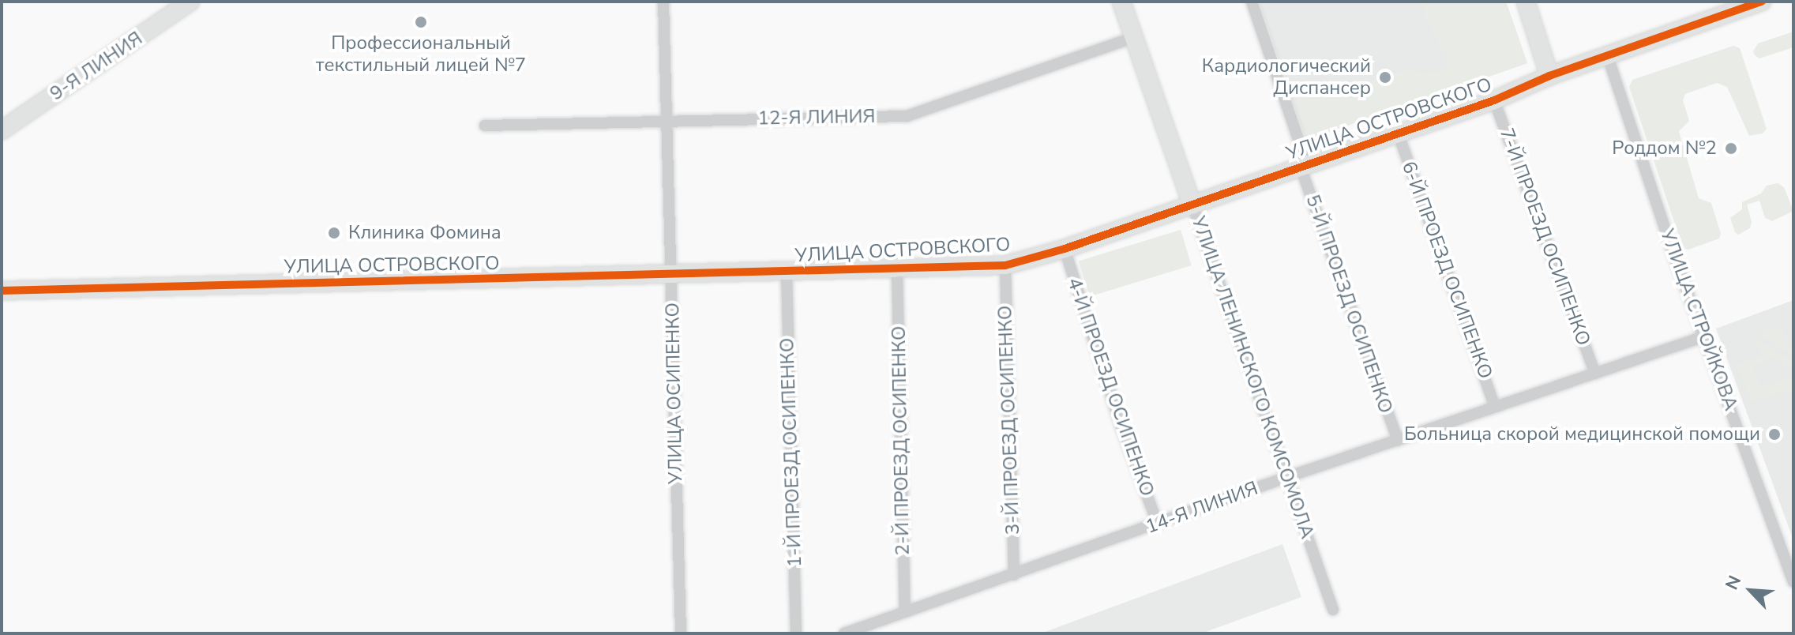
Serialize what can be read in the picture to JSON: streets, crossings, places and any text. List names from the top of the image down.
{
  "streets": {
    "street": [
      "9-Я ЛИНИЯ",
      "12-Я ЛИНИЯ",
      "УЛИЦА ОСТРОВСКОГО",
      "7-Й ПРОЕЗД ОСИПЕНКО",
      "6-Й ПРОЕЗД ОСИПЕНКО",
      "5-Й ПРОЕЗД ОСИПЕНКО",
      "УЛИЦА СТРОЙКОВА",
      "УЛИЦА ЛЕНИНСКОГО КОМСОМОЛА",
      "4-Й ПРОЕЗД ОСИПЕНКО",
      "УЛИЦА ОСИПЕНКО",
      "3-Й ПРОЕЗД ОСИПЕНКО",
      "2-Й ПРОЕЗД ОСИПЕНКО",
      "1-Й ПРОЕЗД ОСИПЕНКО",
      "14-Я ЛИНИЯ"
    ]
  },
  "crossings": [
    ["12-Я ЛИНИЯ", "УЛИЦА ЛЕНИНСКОГО КОМСОМОЛА"],
    ["12-Я ЛИНИЯ", "УЛИЦА ОСИПЕНКО"],
    ["УЛИЦА ОСТРОВСКОГО", "7-Й ПРОЕЗД ОСИПЕНКО"],
    ["УЛИЦА ОСТРОВСКОГО", "6-Й ПРОЕЗД ОСИПЕНКО"],
    ["УЛИЦА ОСТРОВСКОГО", "5-Й ПРОЕЗД ОСИПЕНКО"],
    ["УЛИЦА ОСТРОВСКОГО", "УЛИЦА СТРОЙКОВА"],
    ["УЛИЦА ОСТРОВСКОГО", "УЛИЦА ЛЕНИНСКОГО КОМСОМОЛА"],
    ["УЛИЦА ОСТРОВСКОГО", "4-Й ПРОЕЗД ОСИПЕНКО"],
    ["УЛИЦА ОСТРОВСКОГО", "УЛИЦА ОСИПЕНКО"],
    ["УЛИЦА ОСТРОВСКОГО", "3-Й ПРОЕЗД ОСИПЕНКО"],
    ["УЛИЦА ОСТРОВСКОГО", "2-Й ПРОЕЗД ОСИПЕНКО"],
    ["УЛИЦА ОСТРОВСКОГО", "1-Й ПРОЕЗД ОСИПЕНКО"],
    ["7-Й ПРОЕЗД ОСИПЕНКО", "14-Я ЛИНИЯ"],
    ["6-Й ПРОЕЗД ОСИПЕНКО", "14-Я ЛИНИЯ"],
    ["5-Й ПРОЕЗД ОСИПЕНКО", "14-Я ЛИНИЯ"],
    ["УЛИЦА СТРОЙКОВА", "14-Я ЛИНИЯ"],
    ["УЛИЦА ЛЕНИНСКОГО КОМСОМОЛА", "14-Я ЛИНИЯ"],
    ["4-Й ПРОЕЗД ОСИПЕНКО", "14-Я ЛИНИЯ"],
    ["3-Й ПРОЕЗД ОСИПЕНКО", "14-Я ЛИНИЯ"],
    ["2-Й ПРОЕЗД ОСИПЕНКО", "14-Я ЛИНИЯ"]
  ],
  "places": [
    "Профессиональный текстильный лицей №7",
    "Кардиологический Диспансер",
    "Роддом №2",
    "Клиника Фомина",
    "Больница скорой медицинской помощи"
  ],
  "north": "top left"
}
